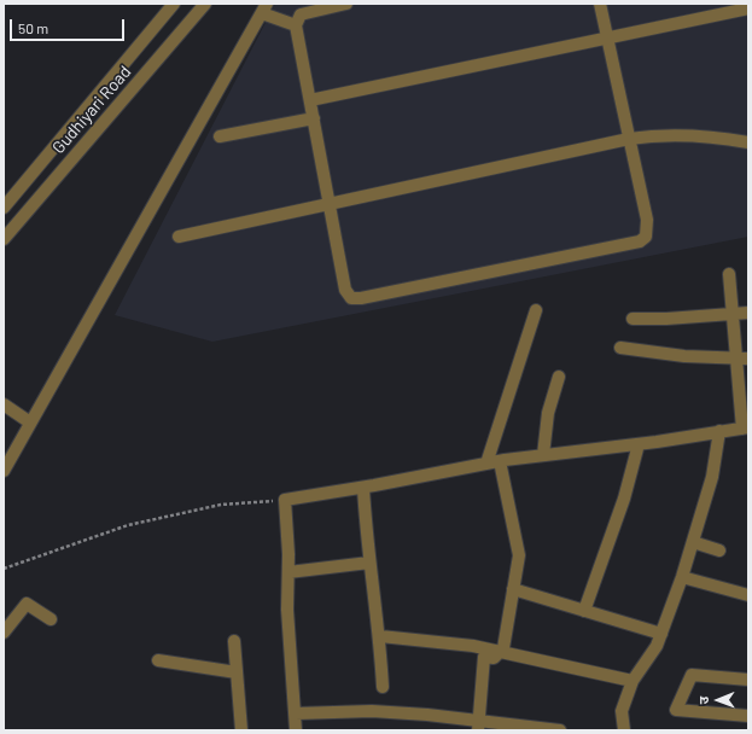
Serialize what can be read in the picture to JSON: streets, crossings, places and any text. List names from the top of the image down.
{
  "streets": {
    "street": ["Gudhiyari Road"]
  },
  "scale_bar": "50 m",
  "north": "left"
}
